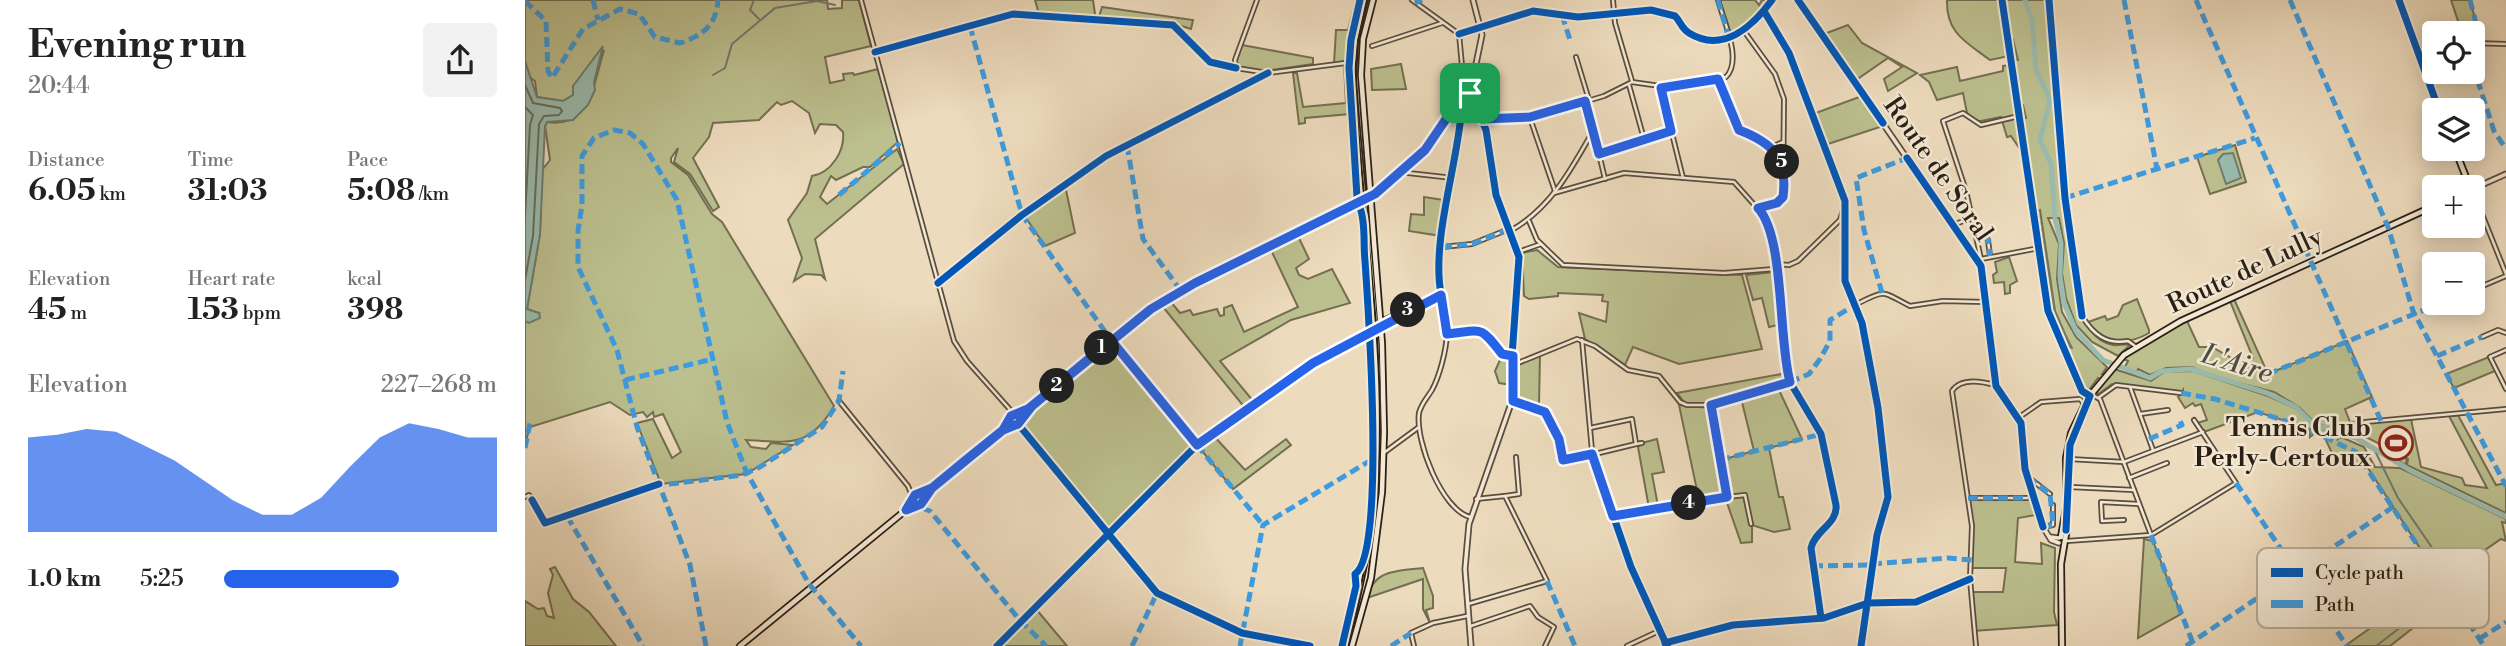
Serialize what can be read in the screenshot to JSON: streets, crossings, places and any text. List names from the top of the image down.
{
  "streets": {
    "main road": ["Route de Lully"],
    "street": ["Route de Soral"]
  },
  "crossings": [
    ["Route de Soral", "Route de Lully"]
  ],
  "water": ["L'Aire"],
  "places": {
    "sports": ["Tennis Club Perly-Certoux"]
  },
  "legend": ["Cycle path", "Path"],
  "page": {
    "heading": ["Evening run", "20:44"],
    "map_buttons": ["+", "−"],
    "stats": [
      ["Distance", "6.05 km"],
      ["Time", "31:03"],
      ["Pace", "5:08 /km"],
      ["Elevation", "45 m"],
      ["Heart rate", "153 bpm"],
      ["kcal", "398"]
    ],
    "pins": [
      "5",
      "3",
      "1",
      "2",
      "4"
    ],
    "chart": ["Elevation", "227–268 m"],
    "list": [
      {
        "name": "1.0 km",
        "note": "5:25"
      }
    ]
  }
}
